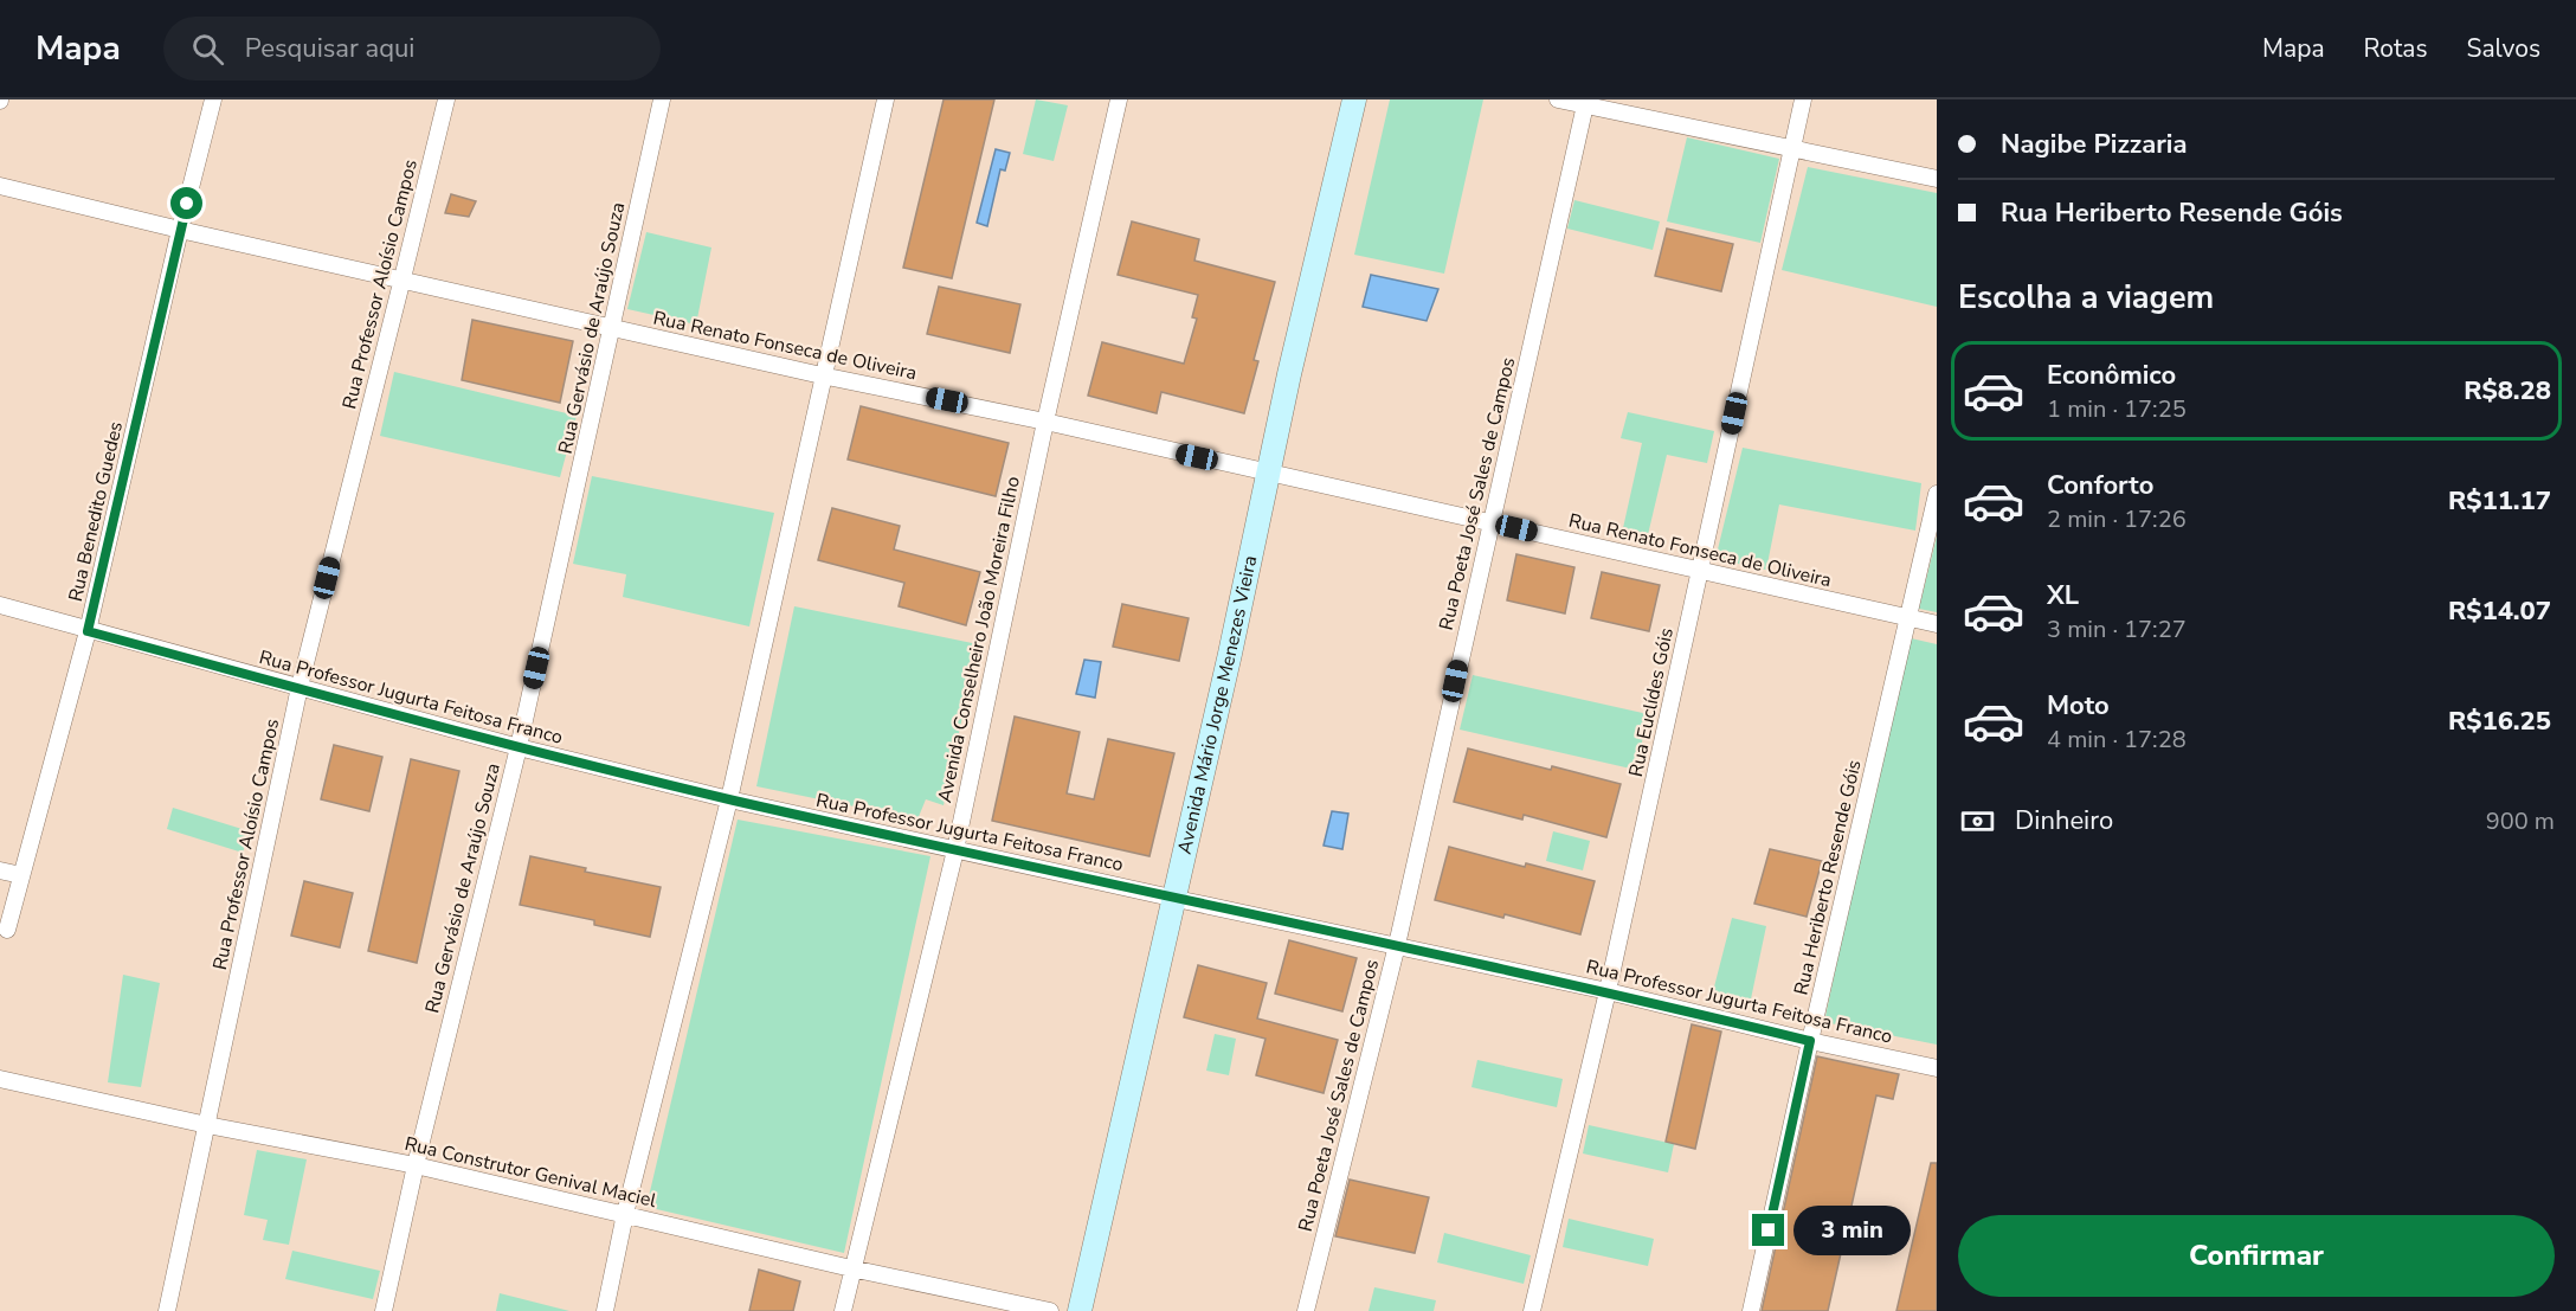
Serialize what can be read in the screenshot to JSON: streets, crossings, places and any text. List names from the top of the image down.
{
  "streets": {
    "street": [
      "Rua Professor Aloísio Campos",
      "Rua Gervásio de Araújo Souza",
      "Rua Renato Fonseca de Oliveira",
      "Rua Poeta José Sales de Campos",
      "Rua Benedito Guedes",
      "Avenida Conselheiro João Moreira Filho",
      "Rua Professor Jugurta Feitosa Franco",
      "Rua Euclídes Góis",
      "Avenida Mário Jorge Menezes Vieira",
      "Rua Heriberto Resende Góis",
      "Rua Construtor Genival Maciel"
    ]
  },
  "crossings": [
    ["Rua Professor Aloísio Campos", "Rua Renato Fonseca de Oliveira"],
    ["Rua Professor Aloísio Campos", "Rua Professor Jugurta Feitosa Franco"],
    ["Rua Professor Aloísio Campos", "Rua Construtor Genival Maciel"],
    ["Rua Gervásio de Araújo Souza", "Rua Renato Fonseca de Oliveira"],
    ["Rua Gervásio de Araújo Souza", "Rua Professor Jugurta Feitosa Franco"],
    ["Rua Gervásio de Araújo Souza", "Rua Construtor Genival Maciel"],
    ["Rua Renato Fonseca de Oliveira", "Rua Poeta José Sales de Campos"],
    ["Rua Renato Fonseca de Oliveira", "Rua Benedito Guedes"],
    ["Rua Renato Fonseca de Oliveira", "Avenida Conselheiro João Moreira Filho"],
    ["Rua Renato Fonseca de Oliveira", "Rua Euclídes Góis"],
    ["Rua Renato Fonseca de Oliveira", "Avenida Mário Jorge Menezes Vieira"],
    ["Rua Renato Fonseca de Oliveira", "Rua Heriberto Resende Góis"],
    ["Rua Poeta José Sales de Campos", "Rua Professor Jugurta Feitosa Franco"],
    ["Rua Benedito Guedes", "Rua Professor Jugurta Feitosa Franco"],
    ["Avenida Conselheiro João Moreira Filho", "Rua Professor Jugurta Feitosa Franco"],
    ["Avenida Conselheiro João Moreira Filho", "Rua Construtor Genival Maciel"],
    ["Rua Professor Jugurta Feitosa Franco", "Rua Euclídes Góis"],
    ["Rua Professor Jugurta Feitosa Franco", "Avenida Mário Jorge Menezes Vieira"],
    ["Rua Professor Jugurta Feitosa Franco", "Rua Heriberto Resende Góis"]
  ],
  "page": {
    "header": "Mapa",
    "search": "Pesquisar aqui",
    "nav": ["Mapa", "Rotas", "Salvos"],
    "banner": ["Nagibe Pizzaria", "Rua Heriberto Resende Góis"],
    "heading": "Escolha a viagem",
    "list": [
      {
        "name": "Econômico",
        "note": "1 min · 17:25",
        "value": "R$8.28"
      },
      {
        "name": "Conforto",
        "note": "2 min · 17:26",
        "value": "R$11.17"
      },
      {
        "name": "XL",
        "note": "3 min · 17:27",
        "value": "R$14.07"
      },
      {
        "name": "Moto",
        "note": "4 min · 17:28",
        "value": "R$16.25"
      }
    ],
    "pay": ["Dinheiro", "900 m"],
    "buttons": "Confirmar",
    "bubble": "3 min"
  }
}
